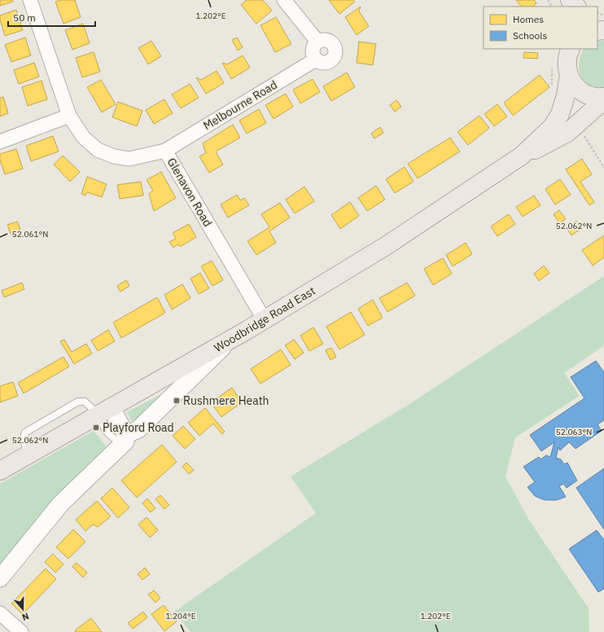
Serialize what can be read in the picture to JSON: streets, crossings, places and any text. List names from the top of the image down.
{
  "streets": {
    "main road": ["Woodbridge Road East"],
    "street": ["Melbourne Road", "Glenavon Road"]
  },
  "crossings": [
    ["Melbourne Road", "Glenavon Road"],
    ["Glenavon Road", "Woodbridge Road East"]
  ],
  "places": {
    "transit": ["Rushmere Heath", "Playford Road"]
  },
  "legend": ["Homes", "Schools"],
  "scale_bar": "50 m",
  "north": "bottom",
  "coordinates": [
    "1.202°E",
    "52.062°N",
    "52.061°N",
    "52.063°N",
    "1.204°E"
  ]
}
